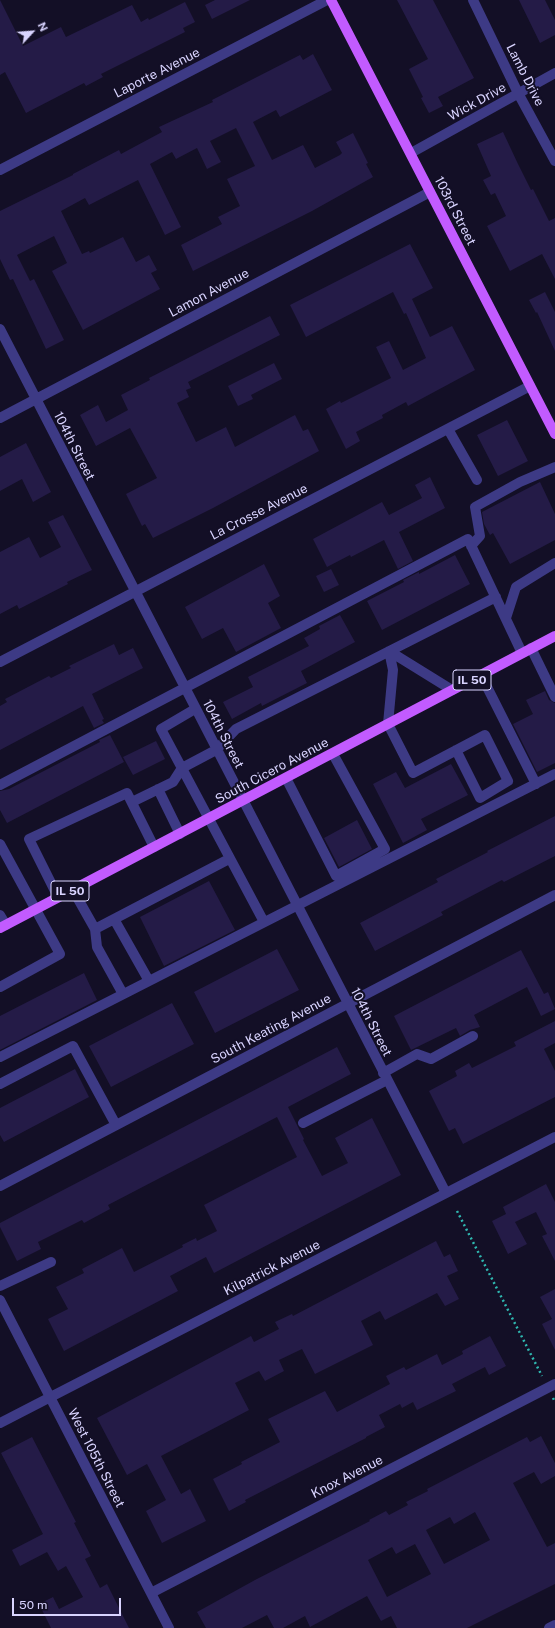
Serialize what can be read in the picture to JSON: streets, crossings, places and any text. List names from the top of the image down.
{
  "streets": {
    "main road": ["103rd Street", "IL 50", "South Cicero Avenue"],
    "street": [
      "Laporte Avenue",
      "Lamb Drive",
      "Wick Drive",
      "Lamon Avenue",
      "104th Street",
      "La Crosse Avenue",
      "South Keating Avenue",
      "Kilpatrick Avenue",
      "West 105th Street",
      "Knox Avenue"
    ]
  },
  "crossings": [
    ["Lamb Drive", "Wick Drive"],
    ["Wick Drive", "103rd Street"],
    ["103rd Street", "Lamon Avenue"],
    ["103rd Street", "La Crosse Avenue"],
    ["Lamon Avenue", "104th Street"],
    ["104th Street", "La Crosse Avenue"],
    ["104th Street", "South Cicero Avenue"],
    ["104th Street", "South Keating Avenue"],
    ["104th Street", "Kilpatrick Avenue"],
    ["Kilpatrick Avenue", "West 105th Street"],
    ["West 105th Street", "Knox Avenue"]
  ],
  "scale_bar": "50 m",
  "north": "top right"
}
